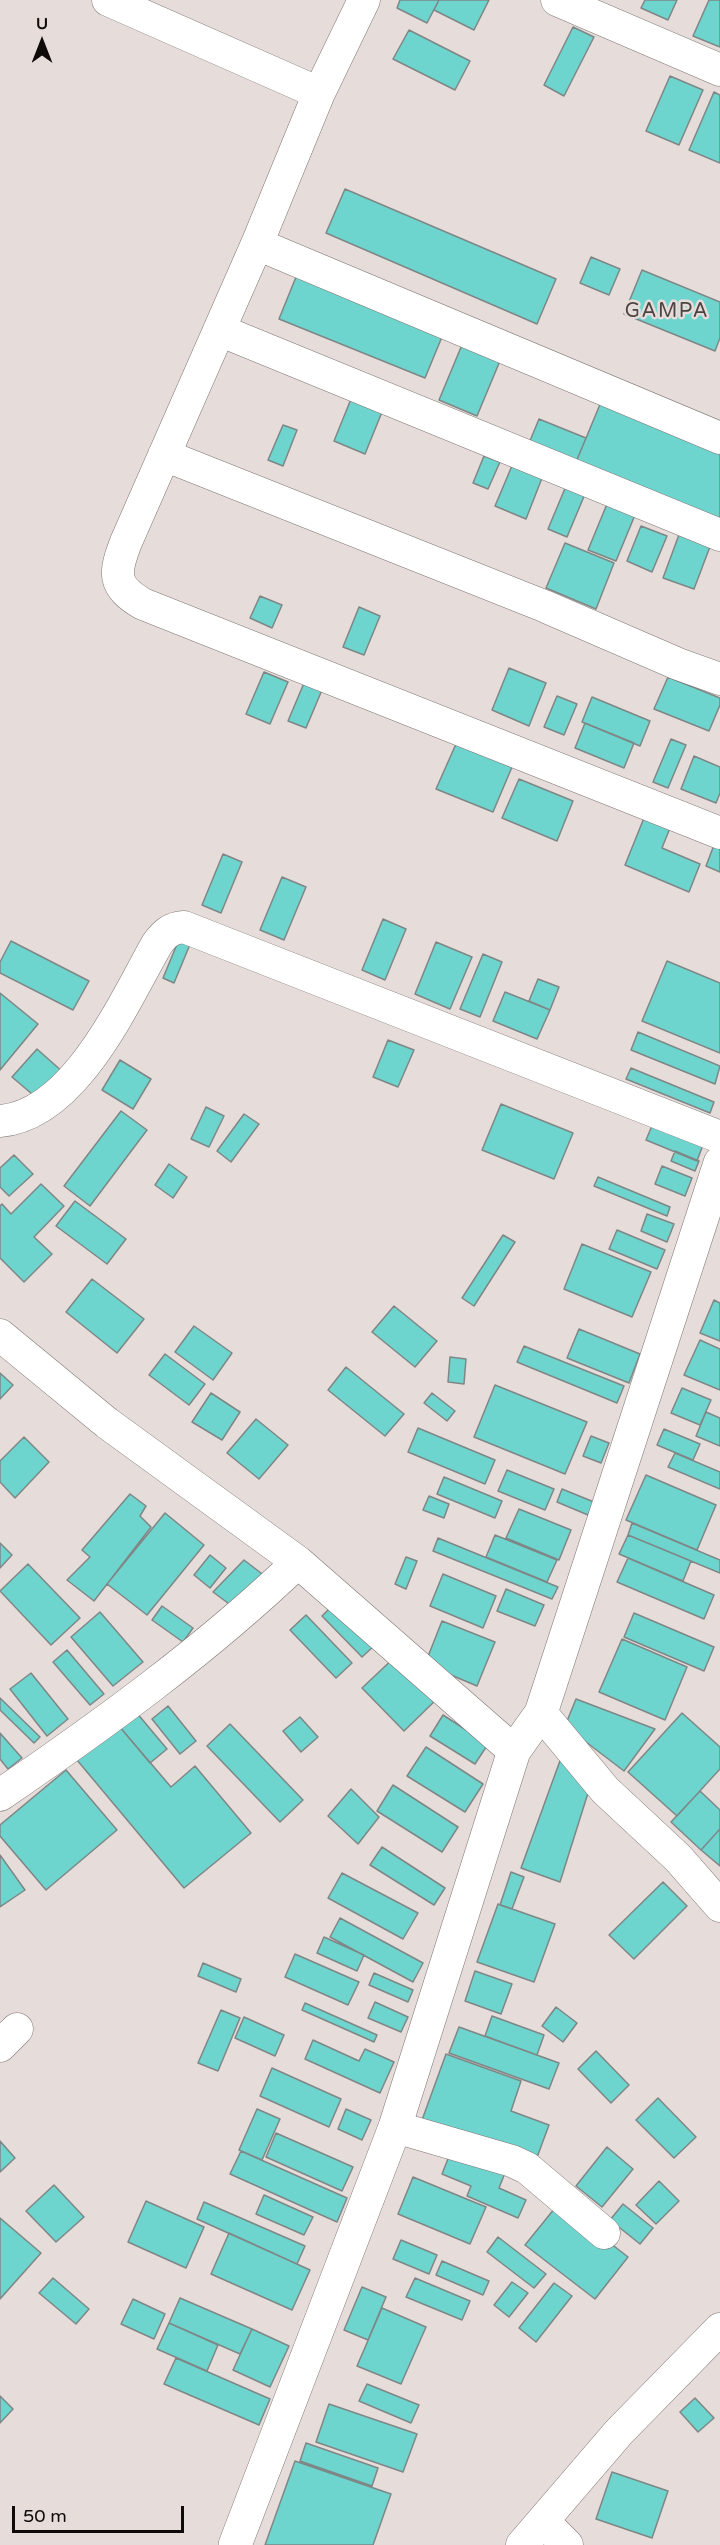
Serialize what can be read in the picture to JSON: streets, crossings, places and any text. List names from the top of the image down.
{
  "districts": ["GAMPA"],
  "scale_bar": "50 m",
  "north": "top"
}
